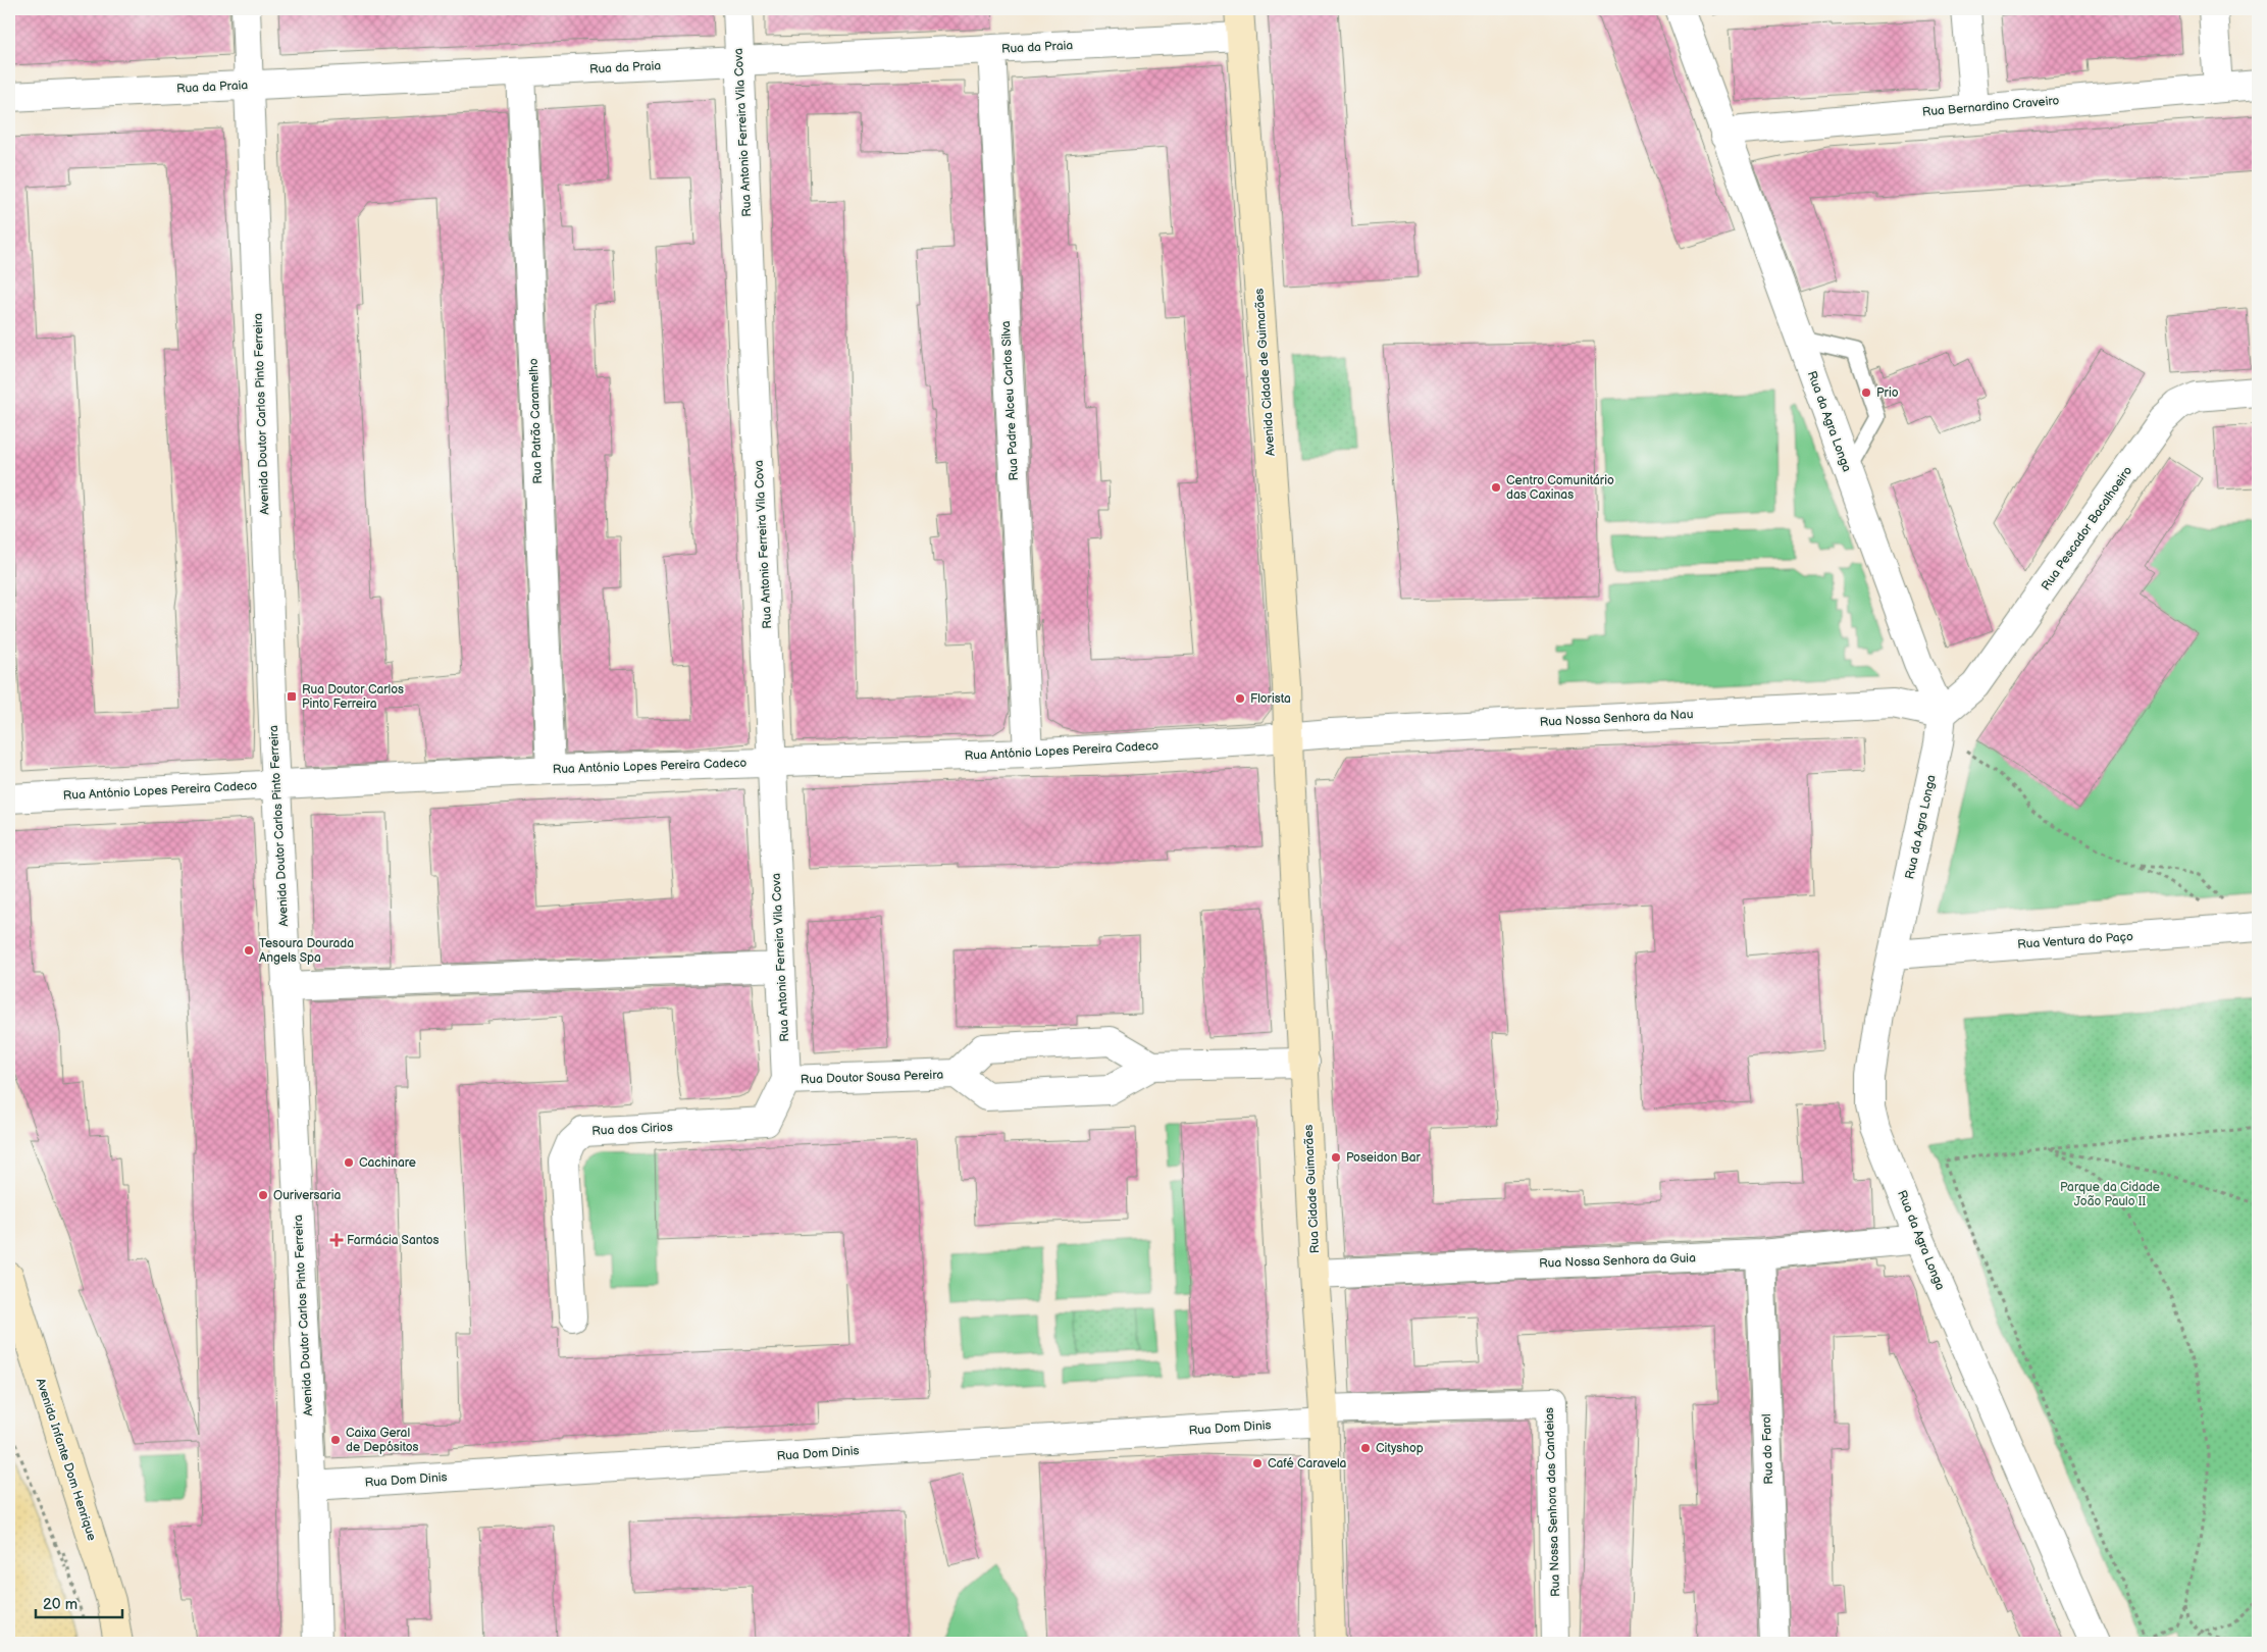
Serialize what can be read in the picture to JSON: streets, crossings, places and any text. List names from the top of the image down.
{
  "streets": {
    "street": [
      "Rua da Praia",
      "Rua Bernardino Craveiro",
      "Rua Antonio Ferreira Vila Cova",
      "Avenida Cidade de Guimarães",
      "Rua Padre Alceu Carlos Silva",
      "Avenida Doutor Carlos Pinto Ferreira",
      "Rua Patrão Caramelho",
      "Rua da Agra Longa",
      "Rua Pescador Bacalhoeiro",
      "Rua Nossa Senhora da Nau",
      "Rua António Lopes Pereira Cadeco",
      "Rua Ventura do Paço",
      "Rua Doutor Sousa Pereira",
      "Rua dos Cirios",
      "Rua Cidade Guimarães",
      "Rua Nossa Senhora da Guia",
      "Rua Dom Dinis",
      "Rua do Farol",
      "Avenida Infante Dom Henrique",
      "Rua Nossa Senhora das Candeias"
    ]
  },
  "crossings": [
    ["Rua da Praia", "Rua Antonio Ferreira Vila Cova"],
    ["Rua da Praia", "Avenida Cidade de Guimarães"],
    ["Rua da Praia", "Rua Padre Alceu Carlos Silva"],
    ["Rua da Praia", "Avenida Doutor Carlos Pinto Ferreira"],
    ["Rua da Praia", "Rua Patrão Caramelho"],
    ["Rua Bernardino Craveiro", "Rua da Agra Longa"],
    ["Rua Antonio Ferreira Vila Cova", "Rua António Lopes Pereira Cadeco"],
    ["Rua Antonio Ferreira Vila Cova", "Rua Doutor Sousa Pereira"],
    ["Rua Antonio Ferreira Vila Cova", "Rua dos Cirios"],
    ["Avenida Cidade de Guimarães", "Rua Nossa Senhora da Nau"],
    ["Avenida Cidade de Guimarães", "Rua António Lopes Pereira Cadeco"],
    ["Avenida Cidade de Guimarães", "Rua Cidade Guimarães"],
    ["Rua Padre Alceu Carlos Silva", "Rua António Lopes Pereira Cadeco"],
    ["Avenida Doutor Carlos Pinto Ferreira", "Rua António Lopes Pereira Cadeco"],
    ["Avenida Doutor Carlos Pinto Ferreira", "Rua Dom Dinis"],
    ["Rua Patrão Caramelho", "Rua António Lopes Pereira Cadeco"],
    ["Rua da Agra Longa", "Rua Pescador Bacalhoeiro"],
    ["Rua da Agra Longa", "Rua Nossa Senhora da Nau"],
    ["Rua da Agra Longa", "Rua Ventura do Paço"],
    ["Rua da Agra Longa", "Rua Nossa Senhora da Guia"],
    ["Rua Pescador Bacalhoeiro", "Rua Nossa Senhora da Nau"],
    ["Rua Nossa Senhora da Nau", "Rua António Lopes Pereira Cadeco"],
    ["Rua Nossa Senhora da Nau", "Rua Cidade Guimarães"],
    ["Rua António Lopes Pereira Cadeco", "Rua Cidade Guimarães"],
    ["Rua Doutor Sousa Pereira", "Rua dos Cirios"],
    ["Rua Doutor Sousa Pereira", "Rua Cidade Guimarães"],
    ["Rua Cidade Guimarães", "Rua Nossa Senhora da Guia"],
    ["Rua Cidade Guimarães", "Rua Dom Dinis"],
    ["Rua Cidade Guimarães", "Rua Nossa Senhora das Candeias"],
    ["Rua Nossa Senhora da Guia", "Rua do Farol"],
    ["Rua Dom Dinis", "Rua Nossa Senhora das Candeias"]
  ],
  "parks": ["Parque da Cidade João Paulo II"],
  "places": {
    "other": [
      "Prio",
      "Centro Comunitário das Caxinas",
      "Florista",
      "Tesoura Dourada Angels Spa",
      "Poseidon Bar",
      "Cachinare",
      "Ouriversaria",
      "Caixa Geral de Depósitos",
      "Cityshop",
      "Café Caravela"
    ],
    "transit": ["Rua Doutor Carlos Pinto Ferreira"],
    "health": ["Farmácia Santos"]
  },
  "scale_bar": "20 m"
}
